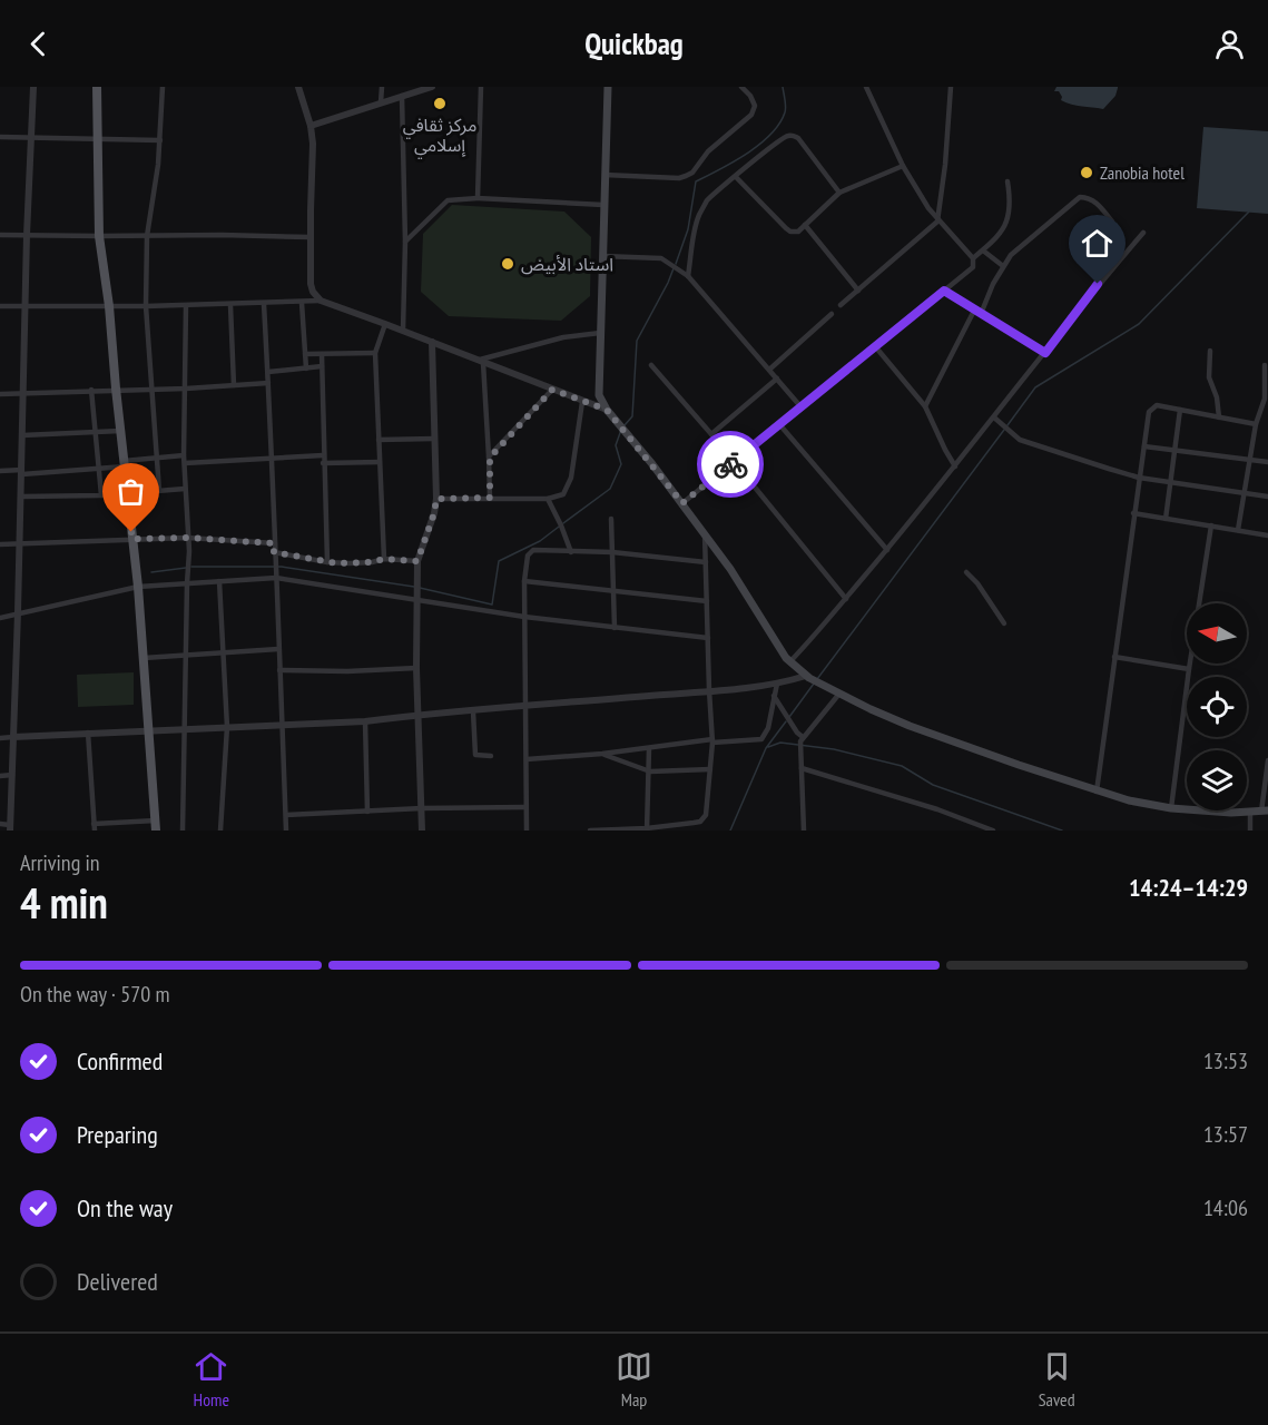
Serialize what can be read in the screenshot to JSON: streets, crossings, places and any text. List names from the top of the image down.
{
  "places": ["مركز ثقافي إسلامي", "Zanobia hotel", "استاد الأبيض"],
  "north": "left",
  "page": {
    "header": "Quickbag",
    "heading": ["4 min", "Arriving in", "14:24–14:29"],
    "bar": "On the way · 570 m",
    "list": [
      ["Confirmed", "13:53"],
      ["Preparing", "13:57"],
      ["On the way", "14:06"],
      "Delivered"
    ],
    "tabs": ["Home", "Map", "Saved"]
  }
}
